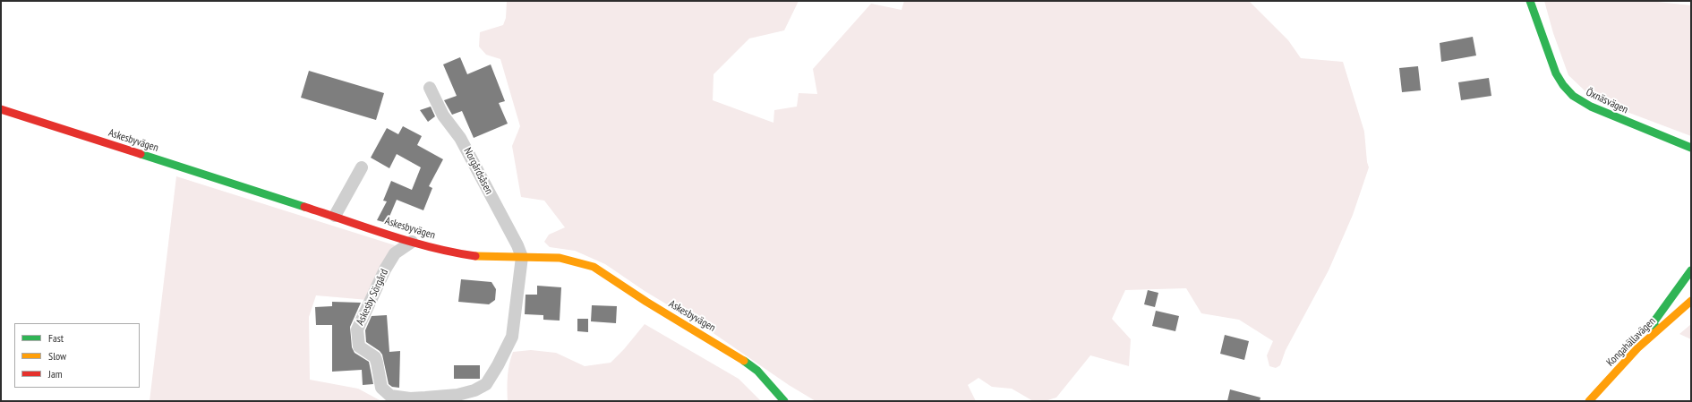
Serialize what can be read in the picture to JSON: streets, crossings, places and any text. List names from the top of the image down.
{
  "streets": {
    "street": [
      "Öxnäsvägen",
      "Askesbyvägen",
      "Norgårdsåsen",
      "Askesby Sörgård",
      "Kongahällavägen"
    ]
  },
  "crossings": [
    ["Askesbyvägen", "Norgårdsåsen"],
    ["Askesbyvägen", "Askesby Sörgård"],
    ["Norgårdsåsen", "Askesby Sörgård"]
  ],
  "legend": ["Fast", "Slow", "Jam"]
}
